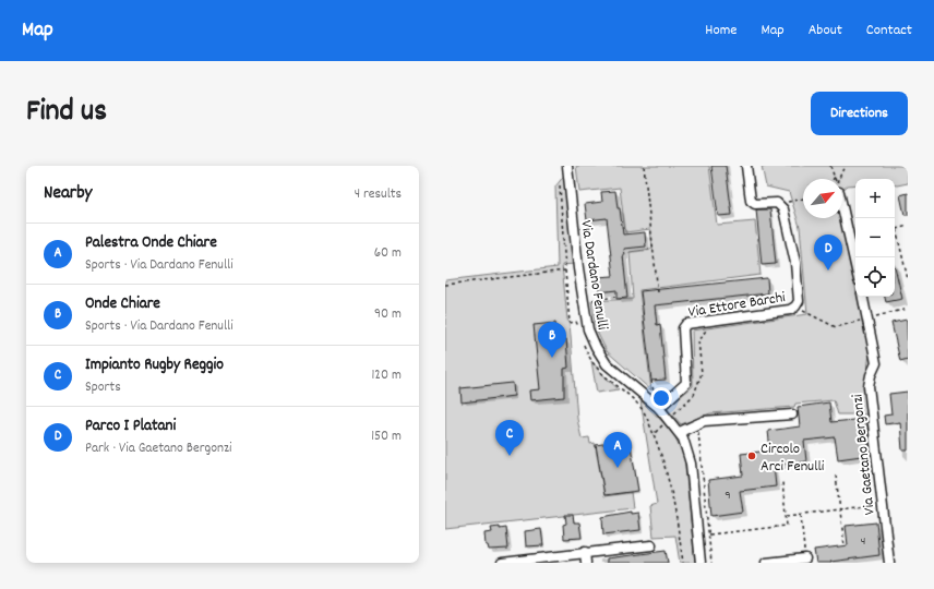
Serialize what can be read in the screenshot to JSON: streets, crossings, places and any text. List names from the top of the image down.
{
  "streets": {
    "street": ["Via Dardano Fenulli", "Via Ettore Barchi", "Via Gaetano Bergonzi"]
  },
  "crossings": [
    ["Via Dardano Fenulli", "Via Ettore Barchi"]
  ],
  "places": ["Circolo Arci Fenulli"],
  "house_numbers": ["9", "4"],
  "north": "top right",
  "page": {
    "header": "Map",
    "nav": [
      "Home",
      "Map",
      "About",
      "Contact"
    ],
    "title": "Find us",
    "buttons": "Directions",
    "heading": ["Nearby", "4 results"],
    "map_buttons": ["+", "−"],
    "list": [
      {
        "mark": "A",
        "name": "Palestra Onde Chiare",
        "note": "Sports · Via Dardano Fenulli",
        "value": "60 m"
      },
      {
        "mark": "B",
        "name": "Onde Chiare",
        "note": "Sports · Via Dardano Fenulli",
        "value": "90 m"
      },
      {
        "mark": "C",
        "name": "Impianto Rugby Reggio",
        "note": "Sports",
        "value": "120 m"
      },
      {
        "mark": "D",
        "name": "Parco I Platani",
        "note": "Park · Via Gaetano Bergonzi",
        "value": "150 m"
      }
    ],
    "pins": [
      "D",
      "B",
      "C",
      "A"
    ]
  }
}
